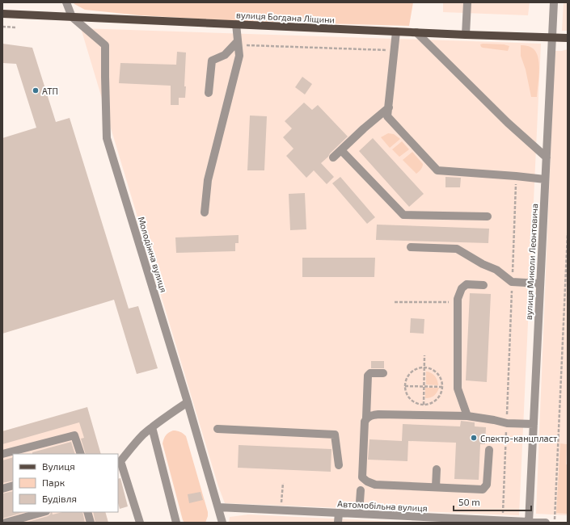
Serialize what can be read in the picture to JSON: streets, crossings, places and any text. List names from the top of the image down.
{
  "streets": {
    "main road": ["вулиця Богдана Ліщини"],
    "street": ["Молодіжна вулиця", "вулиця Миколи Леонтовича", "Автомобільна вулиця"]
  },
  "crossings": [
    ["вулиця Богдана Ліщини", "Молодіжна вулиця"],
    ["вулиця Богдана Ліщини", "вулиця Миколи Леонтовича"],
    ["Молодіжна вулиця", "Автомобільна вулиця"],
    ["вулиця Миколи Леонтовича", "Автомобільна вулиця"]
  ],
  "places": ["АТП", "Спектр-канцпласт"],
  "legend": ["Вулиця", "Парк", "Будівля"],
  "scale_bar": "50 m"
}
